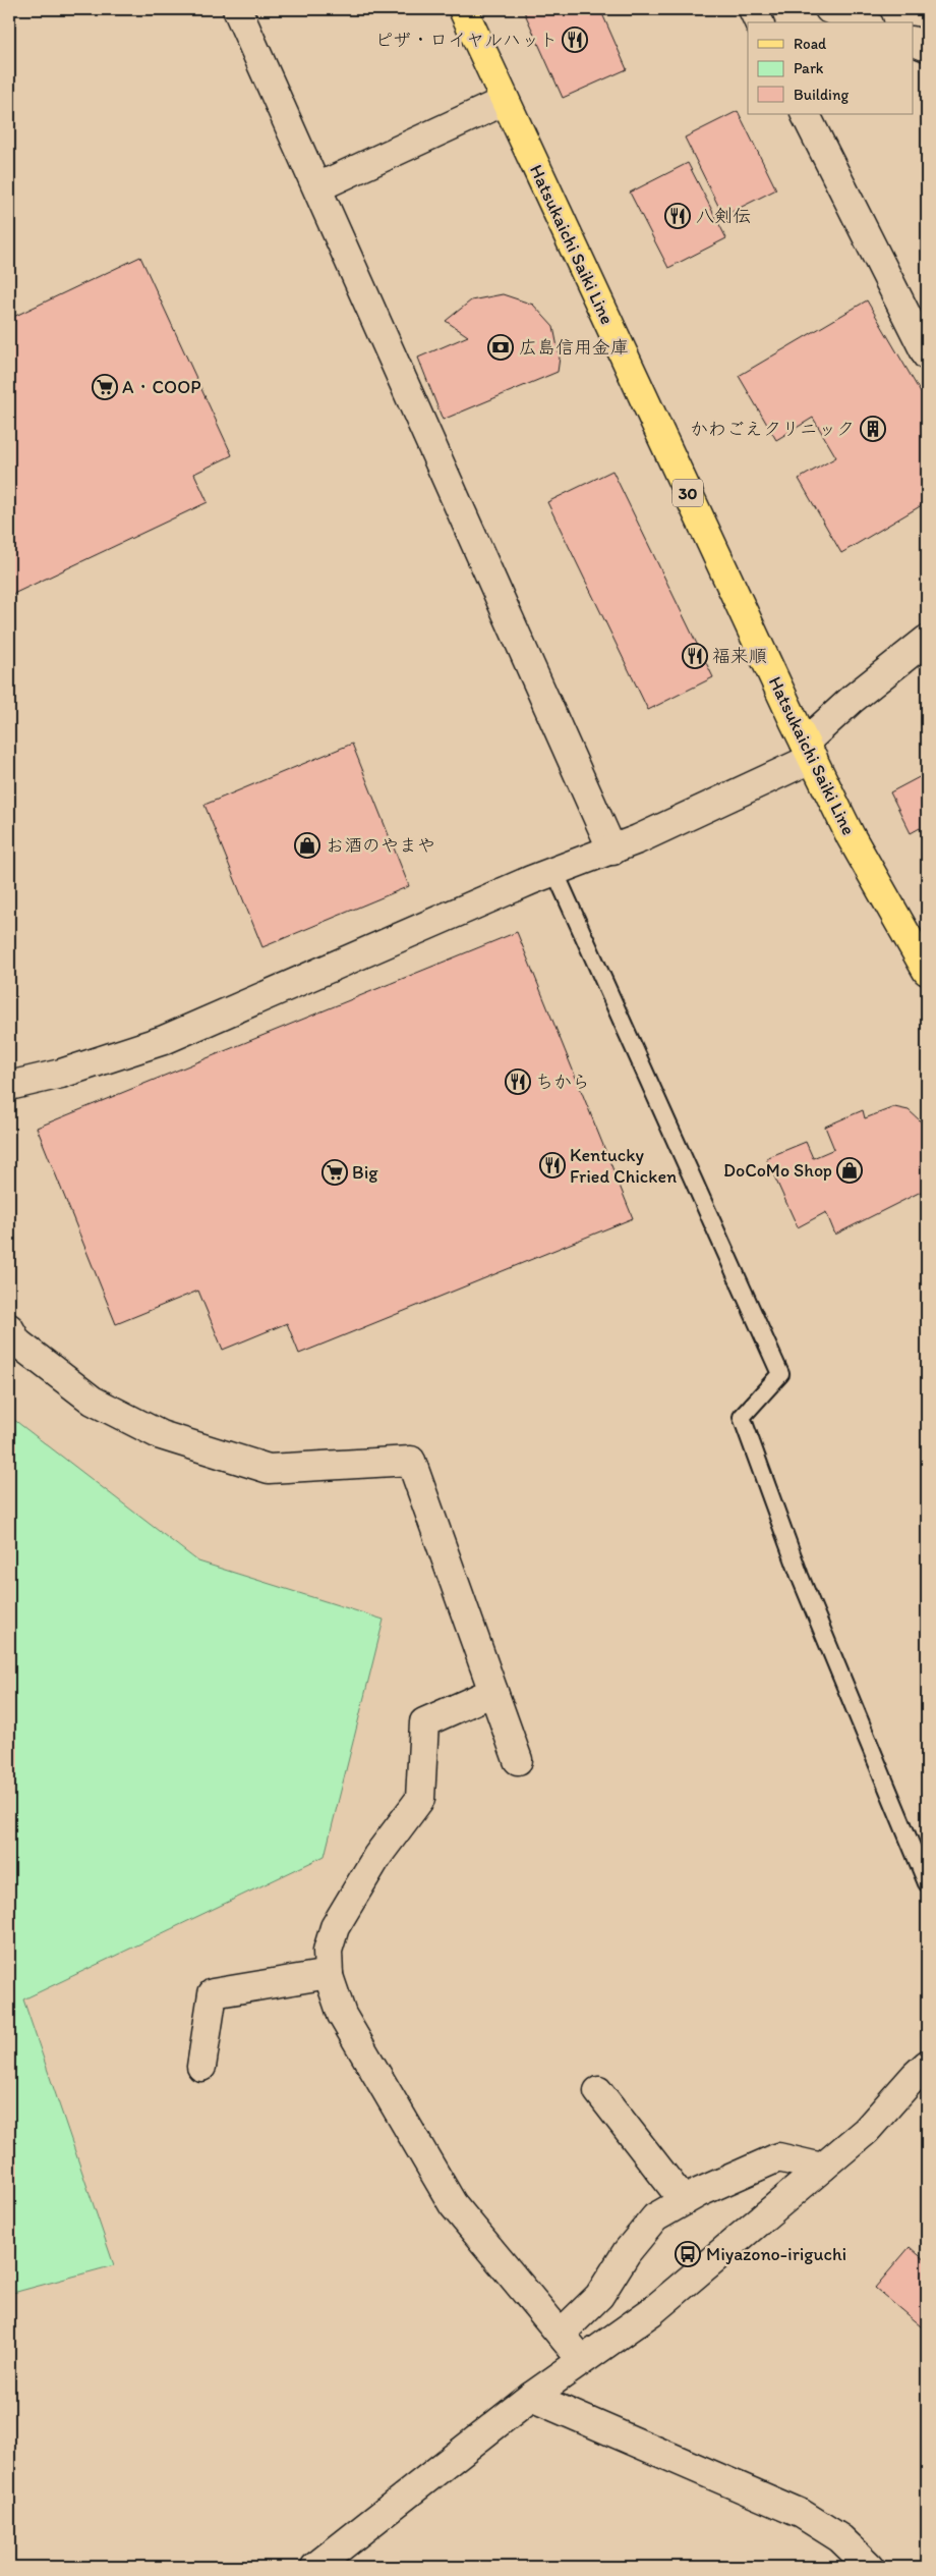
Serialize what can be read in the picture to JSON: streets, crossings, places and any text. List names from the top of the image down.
{
  "streets": {
    "main road": ["Hatsukaichi Saiki Line", "30"]
  },
  "places": {
    "restaurant": [
      "ピザ・ロイヤルハット",
      "八剣伝",
      "福来順",
      "ちから",
      "Kentucky Fried Chicken"
    ],
    "bank": ["広島信用金庫"],
    "supermarket": ["A・COOP", "Big"],
    "building": ["かわごえクリニック"],
    "shop": ["お酒のやまや", "DoCoMo Shop"],
    "bus stop": ["Miyazono-iriguchi"]
  },
  "legend": ["Road", "Park", "Building"]
}
